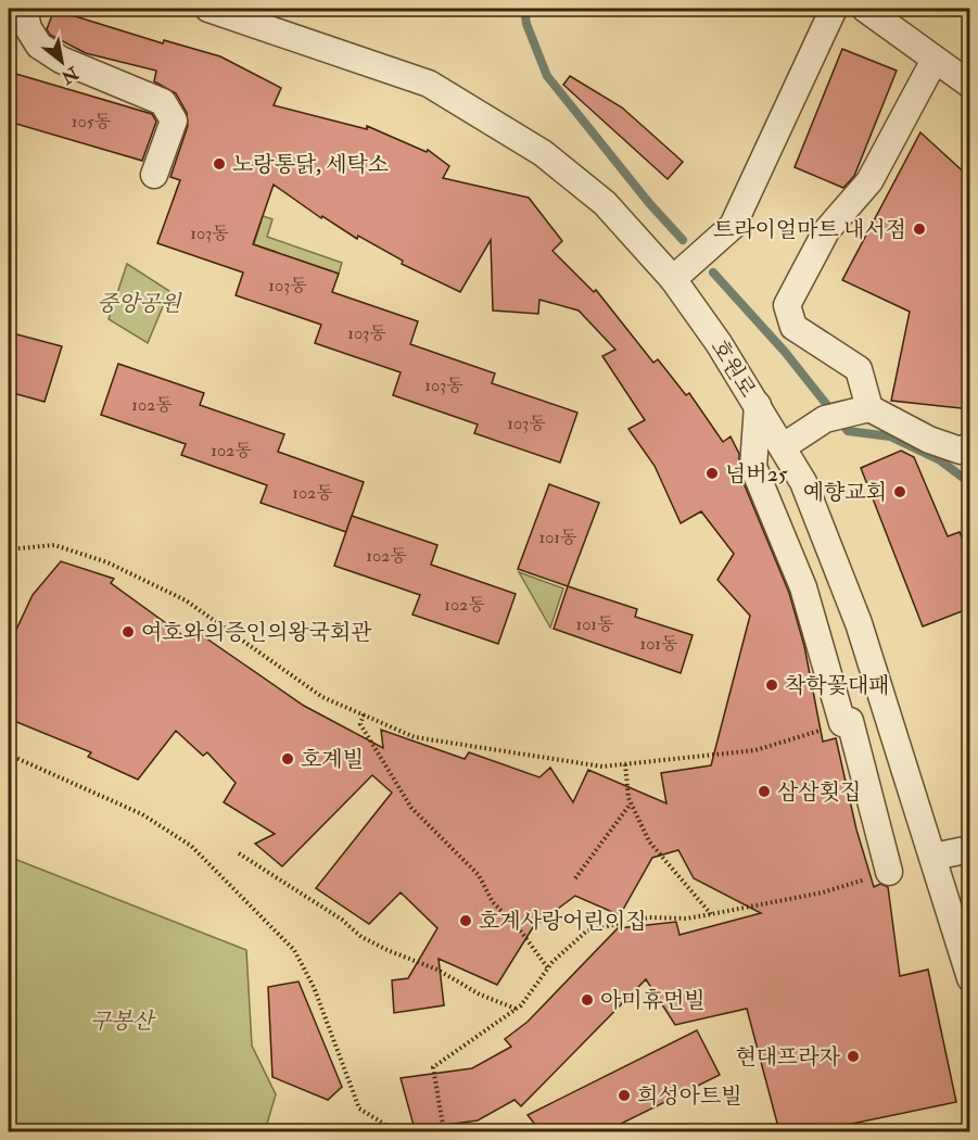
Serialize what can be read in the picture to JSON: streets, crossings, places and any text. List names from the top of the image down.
{
  "streets": {
    "street": ["호원로"]
  },
  "parks": ["중앙공원", "구봉산"],
  "places": [
    "노랑통닭, 세탁소",
    "트라이얼마트 내서점",
    "넘버25",
    "예향교회",
    "여호와의증인의왕국회관",
    "착학꽃대패",
    "호계빌",
    "삼삼횟집",
    "호계사랑어린이집",
    "아미휴먼빌",
    "현대프라자",
    "희성아트빌"
  ],
  "house_numbers": [
    "105동",
    "103동",
    "103동",
    "103동",
    "103동",
    "102동",
    "103동",
    "102동",
    "102동",
    "101동",
    "102동",
    "102동",
    "101동",
    "101동"
  ],
  "north": "bottom right"
}
